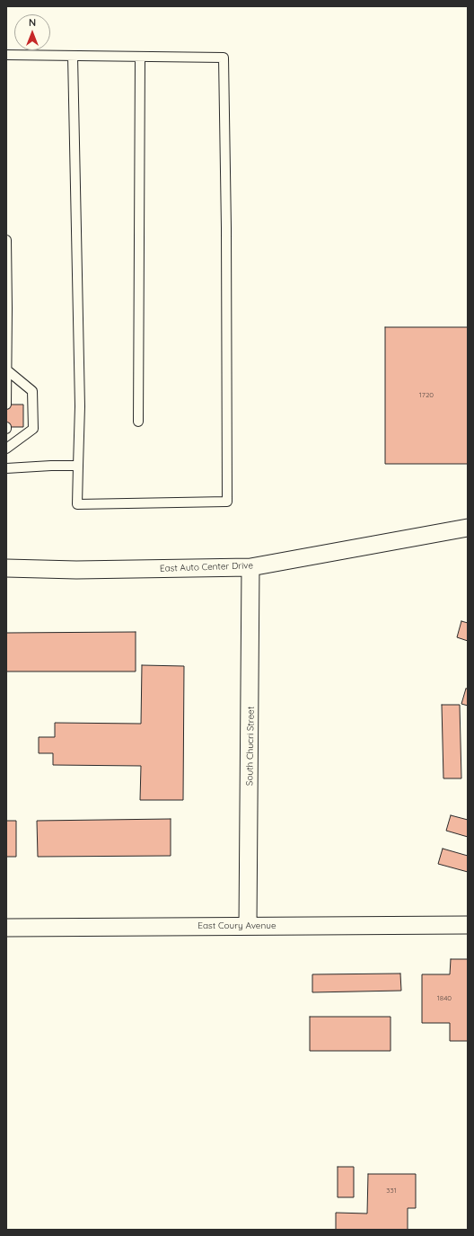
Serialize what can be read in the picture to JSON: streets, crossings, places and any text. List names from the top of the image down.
{
  "streets": {
    "street": ["East Auto Center Drive", "South Chucri Street", "East Coury Avenue"]
  },
  "crossings": [
    ["East Auto Center Drive", "South Chucri Street"],
    ["South Chucri Street", "East Coury Avenue"]
  ],
  "house_numbers": ["1720", "1840", "331"],
  "north": "top"
}
